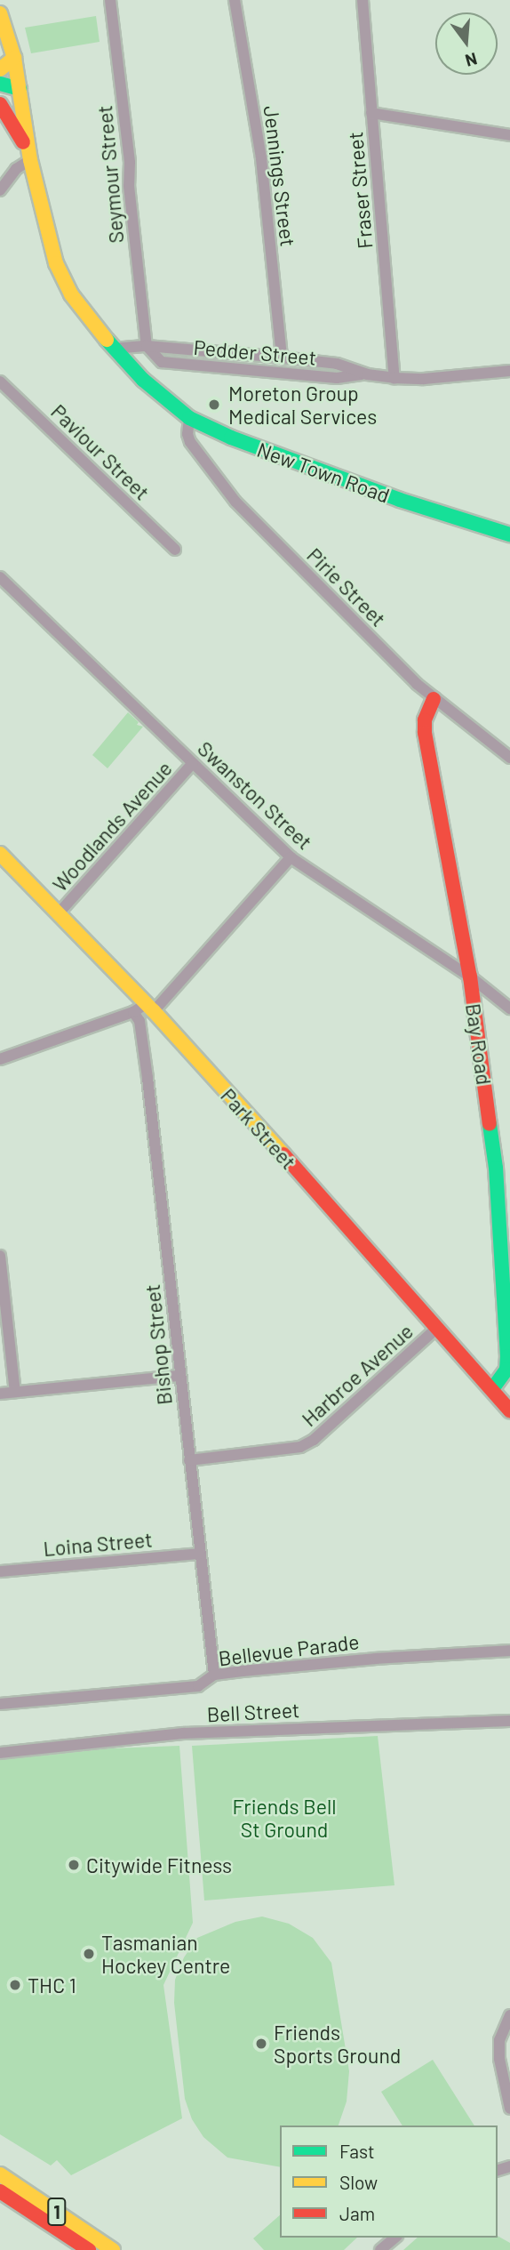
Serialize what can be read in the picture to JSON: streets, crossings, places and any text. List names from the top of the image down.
{
  "streets": {
    "main road": [
      "New Town Road",
      "Bay Road",
      "Park Street",
      "1"
    ],
    "street": [
      "Seymour Street",
      "Jennings Street",
      "Fraser Street",
      "Pedder Street",
      "Paviour Street",
      "Pirie Street",
      "Swanston Street",
      "Woodlands Avenue",
      "Bishop Street",
      "Harbroe Avenue",
      "Loina Street",
      "Bellevue Parade",
      "Bell Street"
    ]
  },
  "crossings": [
    ["Seymour Street", "Pedder Street"],
    ["Jennings Street", "Pedder Street"],
    ["Fraser Street", "Pedder Street"],
    ["Pedder Street", "New Town Road"],
    ["New Town Road", "Pirie Street"],
    ["Pirie Street", "Bay Road"],
    ["Swanston Street", "Woodlands Avenue"],
    ["Swanston Street", "Bay Road"],
    ["Woodlands Avenue", "Park Street"],
    ["Bay Road", "Park Street"],
    ["Park Street", "Bishop Street"],
    ["Park Street", "Harbroe Avenue"],
    ["Bishop Street", "Harbroe Avenue"],
    ["Bishop Street", "Loina Street"],
    ["Bishop Street", "Bellevue Parade"]
  ],
  "parks": ["Friends Bell St Ground"],
  "places": [
    "Moreton Group Medical Services",
    "Citywide Fitness",
    "Tasmanian Hockey Centre",
    "THC 1",
    "Friends Sports Ground"
  ],
  "legend": ["Fast", "Slow", "Jam"],
  "north": "bottom"
}
